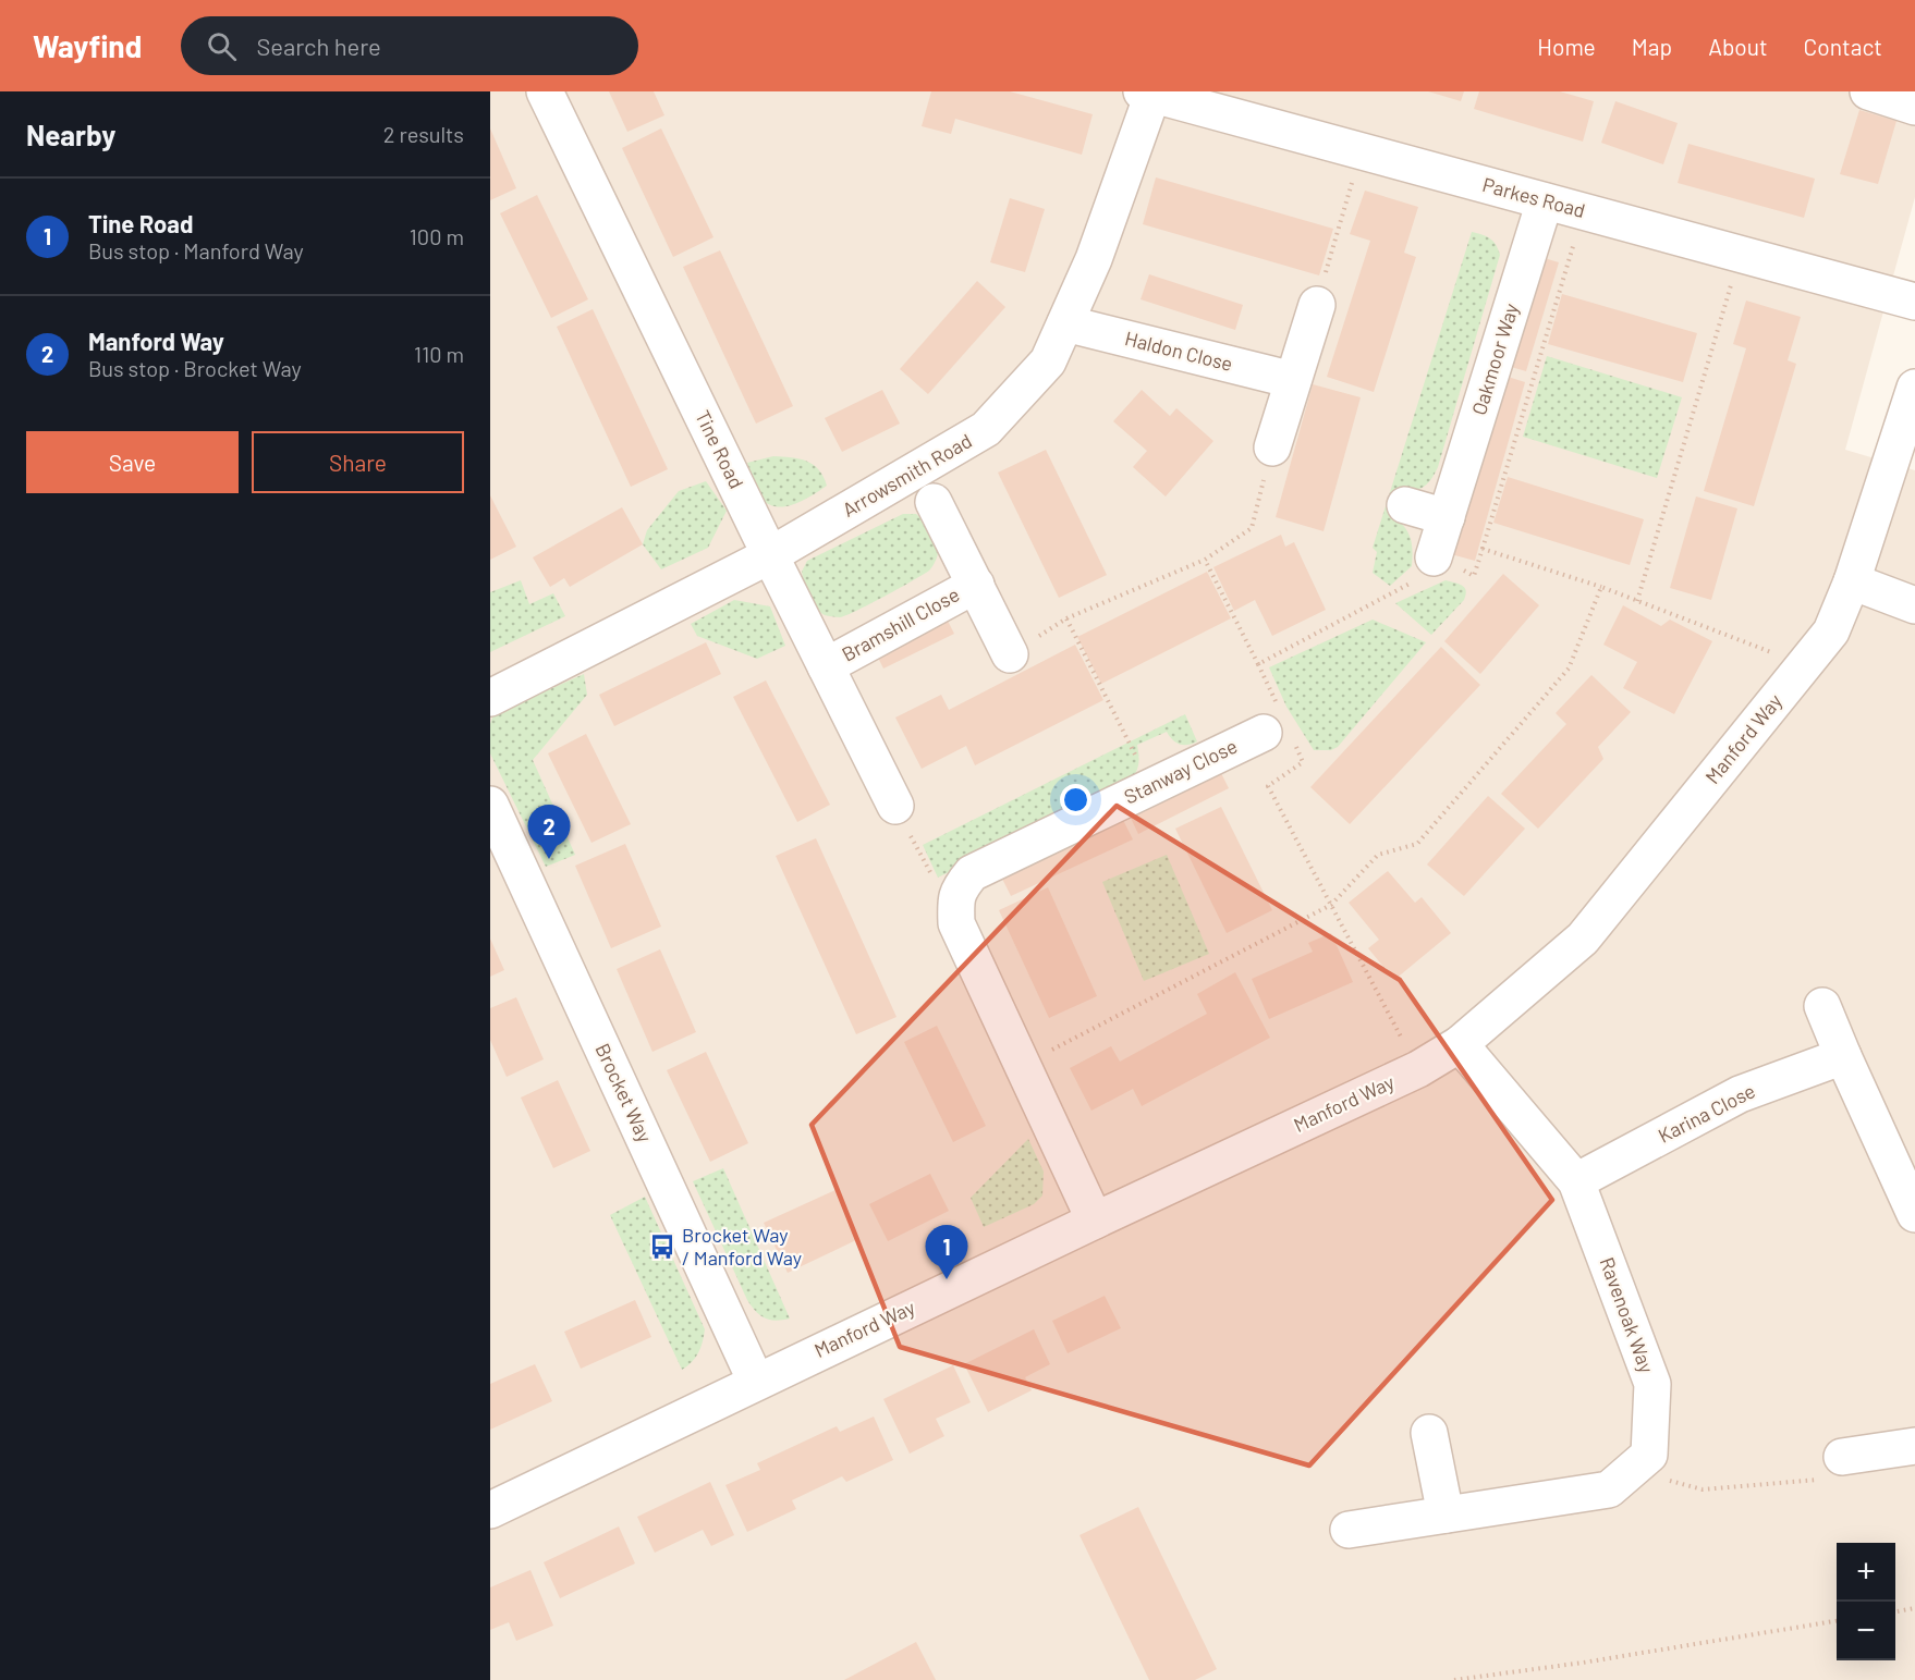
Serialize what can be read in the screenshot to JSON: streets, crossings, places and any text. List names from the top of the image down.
{
  "streets": {
    "street": [
      "Parkes Road",
      "Haldon Close",
      "Oakmoor Way",
      "Tine Road",
      "Arrowsmith Road",
      "Bramshill Close",
      "Manford Way",
      "Stanway Close",
      "Brocket Way",
      "Karina Close",
      "Ravenoak Way"
    ]
  },
  "crossings": [
    ["Parkes Road", "Oakmoor Way"],
    ["Parkes Road", "Arrowsmith Road"],
    ["Haldon Close", "Arrowsmith Road"],
    ["Tine Road", "Arrowsmith Road"],
    ["Tine Road", "Bramshill Close"],
    ["Manford Way", "Brocket Way"],
    ["Manford Way", "Ravenoak Way"],
    ["Karina Close", "Ravenoak Way"]
  ],
  "places": {
    "bus stop": ["Brocket Way / Manford Way"]
  },
  "page": {
    "header": "Wayfind",
    "search": "Search here",
    "nav": [
      "Home",
      "Map",
      "About",
      "Contact"
    ],
    "heading": ["Nearby", "2 results"],
    "list": [
      {
        "mark": "1",
        "name": "Tine Road",
        "note": "Bus stop · Manford Way",
        "value": "100 m"
      },
      {
        "mark": "2",
        "name": "Manford Way",
        "note": "Bus stop · Brocket Way",
        "value": "110 m"
      }
    ],
    "buttons": ["Save", "Share"],
    "pins": ["2", "1"],
    "map_buttons": ["+", "−"]
  }
}
